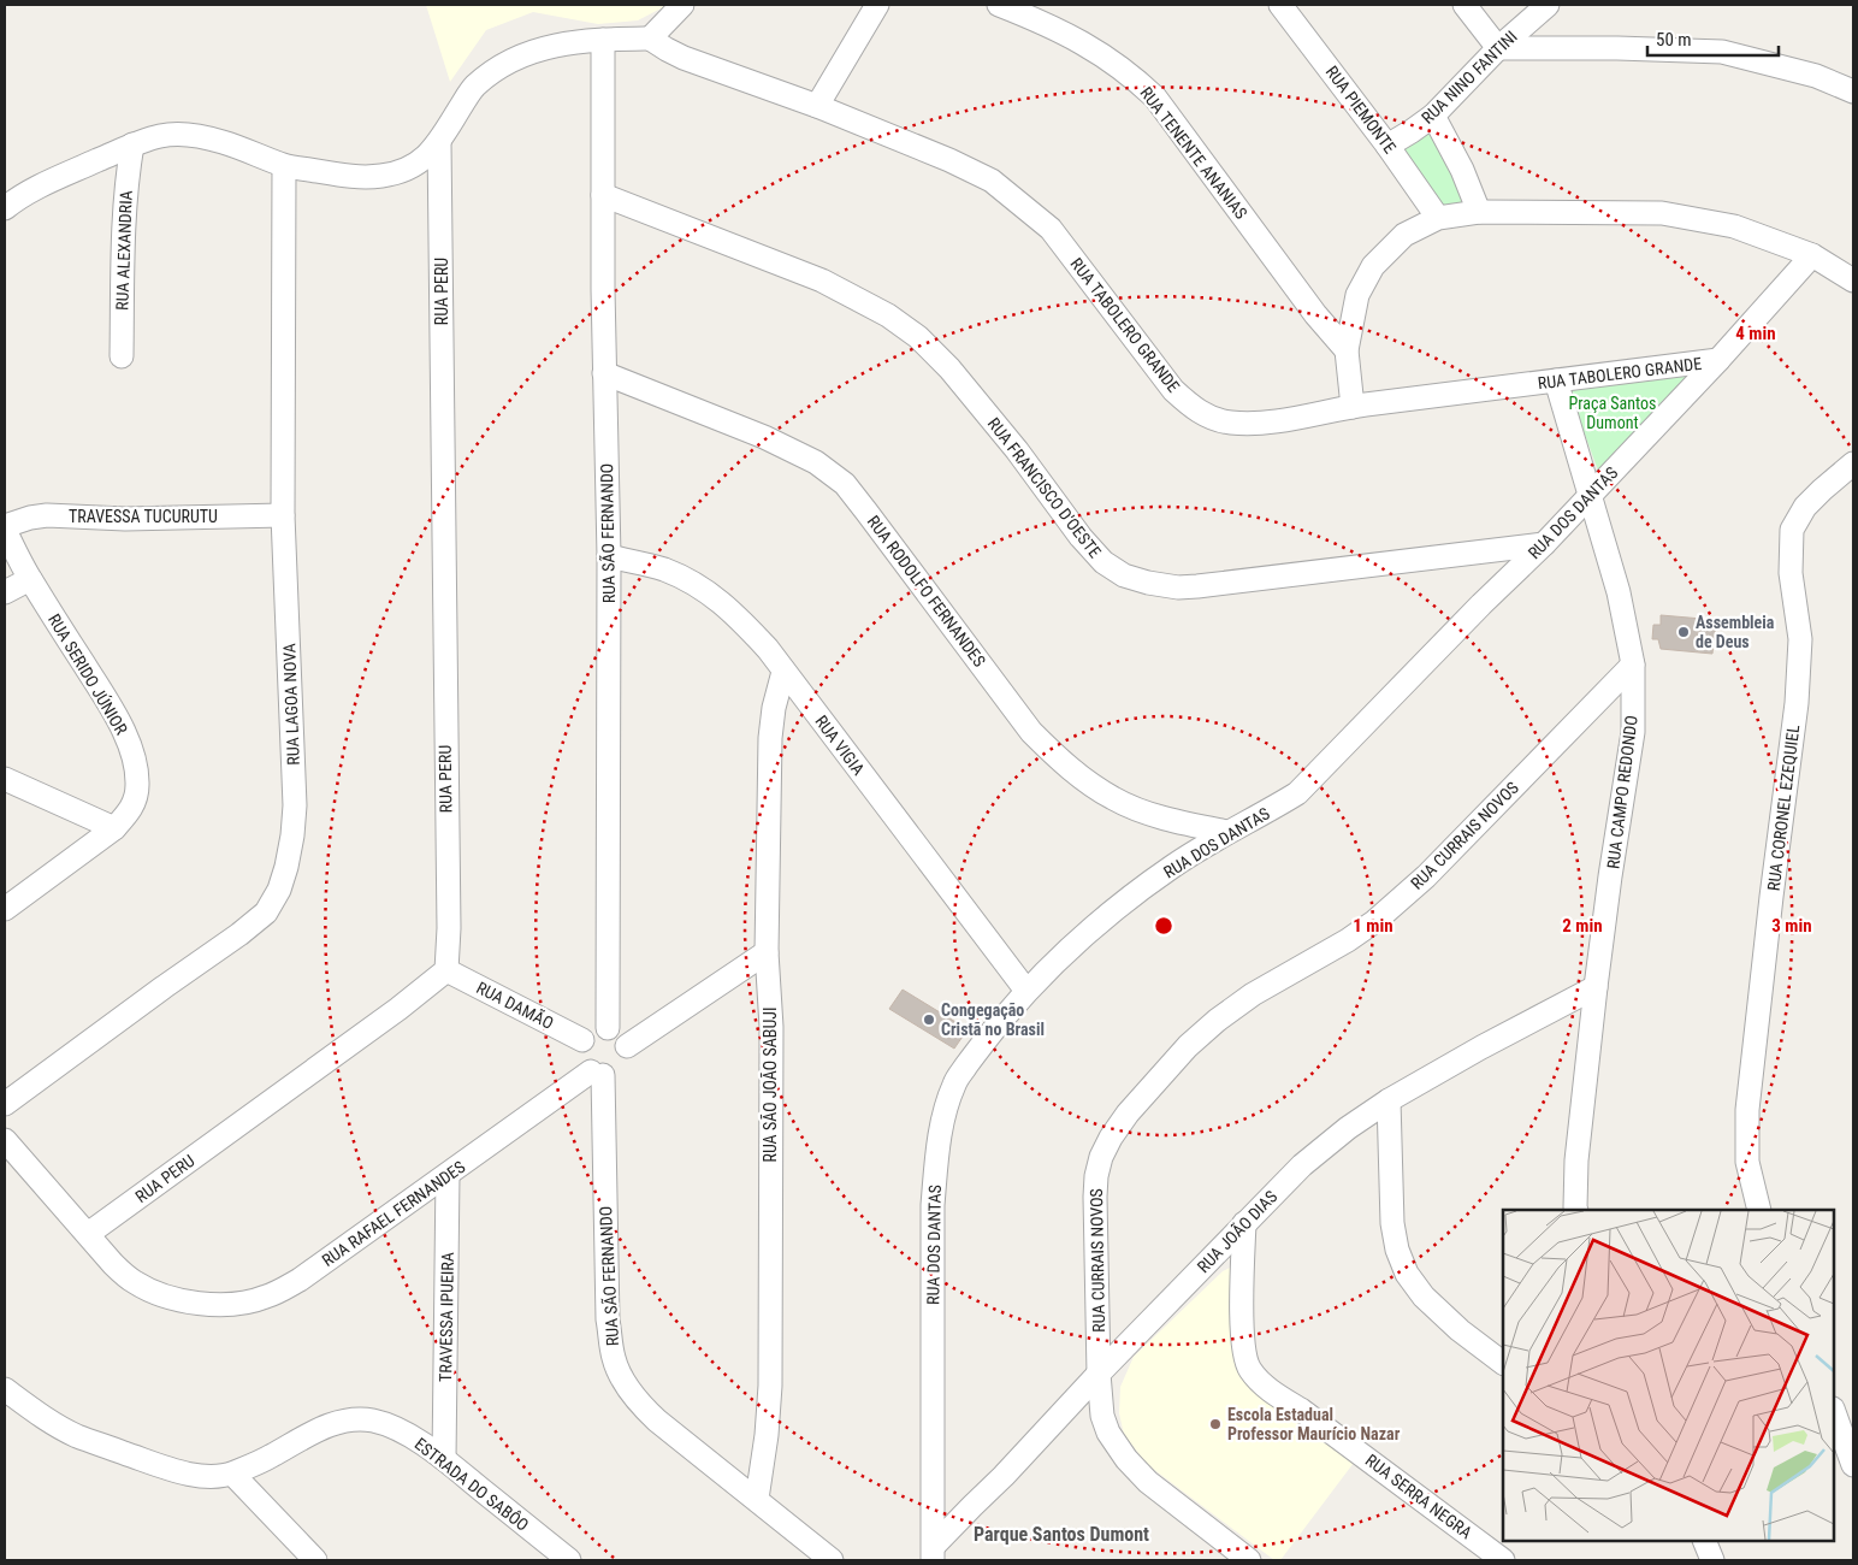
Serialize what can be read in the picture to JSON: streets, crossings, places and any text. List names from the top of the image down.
{
  "streets": {
    "street": [
      "RUA NINO FANTINI",
      "RUA PIEMONTE",
      "RUA TENENTE ANANIAS",
      "RUA ALEXANDRIA",
      "RUA PERU",
      "RUA TABOLERO GRANDE",
      "RUA FRANCISCO D'OESTE",
      "RUA DOS DANTAS",
      "TRAVESSA TUCURUTU",
      "RUA SÃO FERNANDO",
      "RUA RODOLFO FERNANDES",
      "RUA SERIDO JÚNIOR",
      "RUA LAGOA NOVA",
      "RUA VIGIA",
      "RUA CAMPO REDONDO",
      "RUA CORONEL EZEQUIEL",
      "RUA CURRAIS NOVOS",
      "RUA DAMÃO",
      "RUA SÃO JOÃO SABUJI",
      "RUA RAFAEL FERNANDES",
      "RUA JOÃO DIAS",
      "TRAVESSA IPUEIRA",
      "ESTRADA DO SABÔO",
      "RUA SERRA NEGRA"
    ]
  },
  "crossings": [
    ["RUA NINO FANTINI", "RUA PIEMONTE"],
    ["RUA PERU", "RUA DAMÃO"],
    ["RUA PERU", "RUA RAFAEL FERNANDES"],
    ["RUA TABOLERO GRANDE", "RUA DOS DANTAS"],
    ["RUA TABOLERO GRANDE", "RUA CAMPO REDONDO"],
    ["RUA FRANCISCO D'OESTE", "RUA DOS DANTAS"],
    ["RUA FRANCISCO D'OESTE", "RUA SÃO FERNANDO"],
    ["RUA DOS DANTAS", "RUA RODOLFO FERNANDES"],
    ["RUA DOS DANTAS", "RUA VIGIA"],
    ["RUA DOS DANTAS", "RUA CAMPO REDONDO"],
    ["RUA DOS DANTAS", "RUA JOÃO DIAS"],
    ["TRAVESSA TUCURUTU", "RUA SERIDO JÚNIOR"],
    ["TRAVESSA TUCURUTU", "RUA LAGOA NOVA"],
    ["RUA SÃO FERNANDO", "RUA RODOLFO FERNANDES"],
    ["RUA SÃO FERNANDO", "RUA VIGIA"],
    ["RUA SÃO FERNANDO", "RUA DAMÃO"],
    ["RUA SÃO FERNANDO", "RUA SÃO JOÃO SABUJI"],
    ["RUA SÃO FERNANDO", "RUA RAFAEL FERNANDES"],
    ["RUA VIGIA", "RUA SÃO JOÃO SABUJI"],
    ["RUA CAMPO REDONDO", "RUA CURRAIS NOVOS"],
    ["RUA CAMPO REDONDO", "RUA JOÃO DIAS"],
    ["RUA CURRAIS NOVOS", "RUA JOÃO DIAS"],
    ["RUA DAMÃO", "RUA RAFAEL FERNANDES"],
    ["RUA RAFAEL FERNANDES", "TRAVESSA IPUEIRA"],
    ["RUA JOÃO DIAS", "RUA SERRA NEGRA"],
    ["TRAVESSA IPUEIRA", "ESTRADA DO SABÔO"]
  ],
  "districts": ["Parque Santos Dumont"],
  "parks": ["Praça Santos Dumont"],
  "places": ["Assembleia de Deus", "Congegação Cristã no Brasil", "Escola Estadual Professor Maurício Nazar"],
  "scale_bar": "50 m",
  "rings": [
    "4 min",
    "1 min",
    "2 min",
    "3 min"
  ]
}
